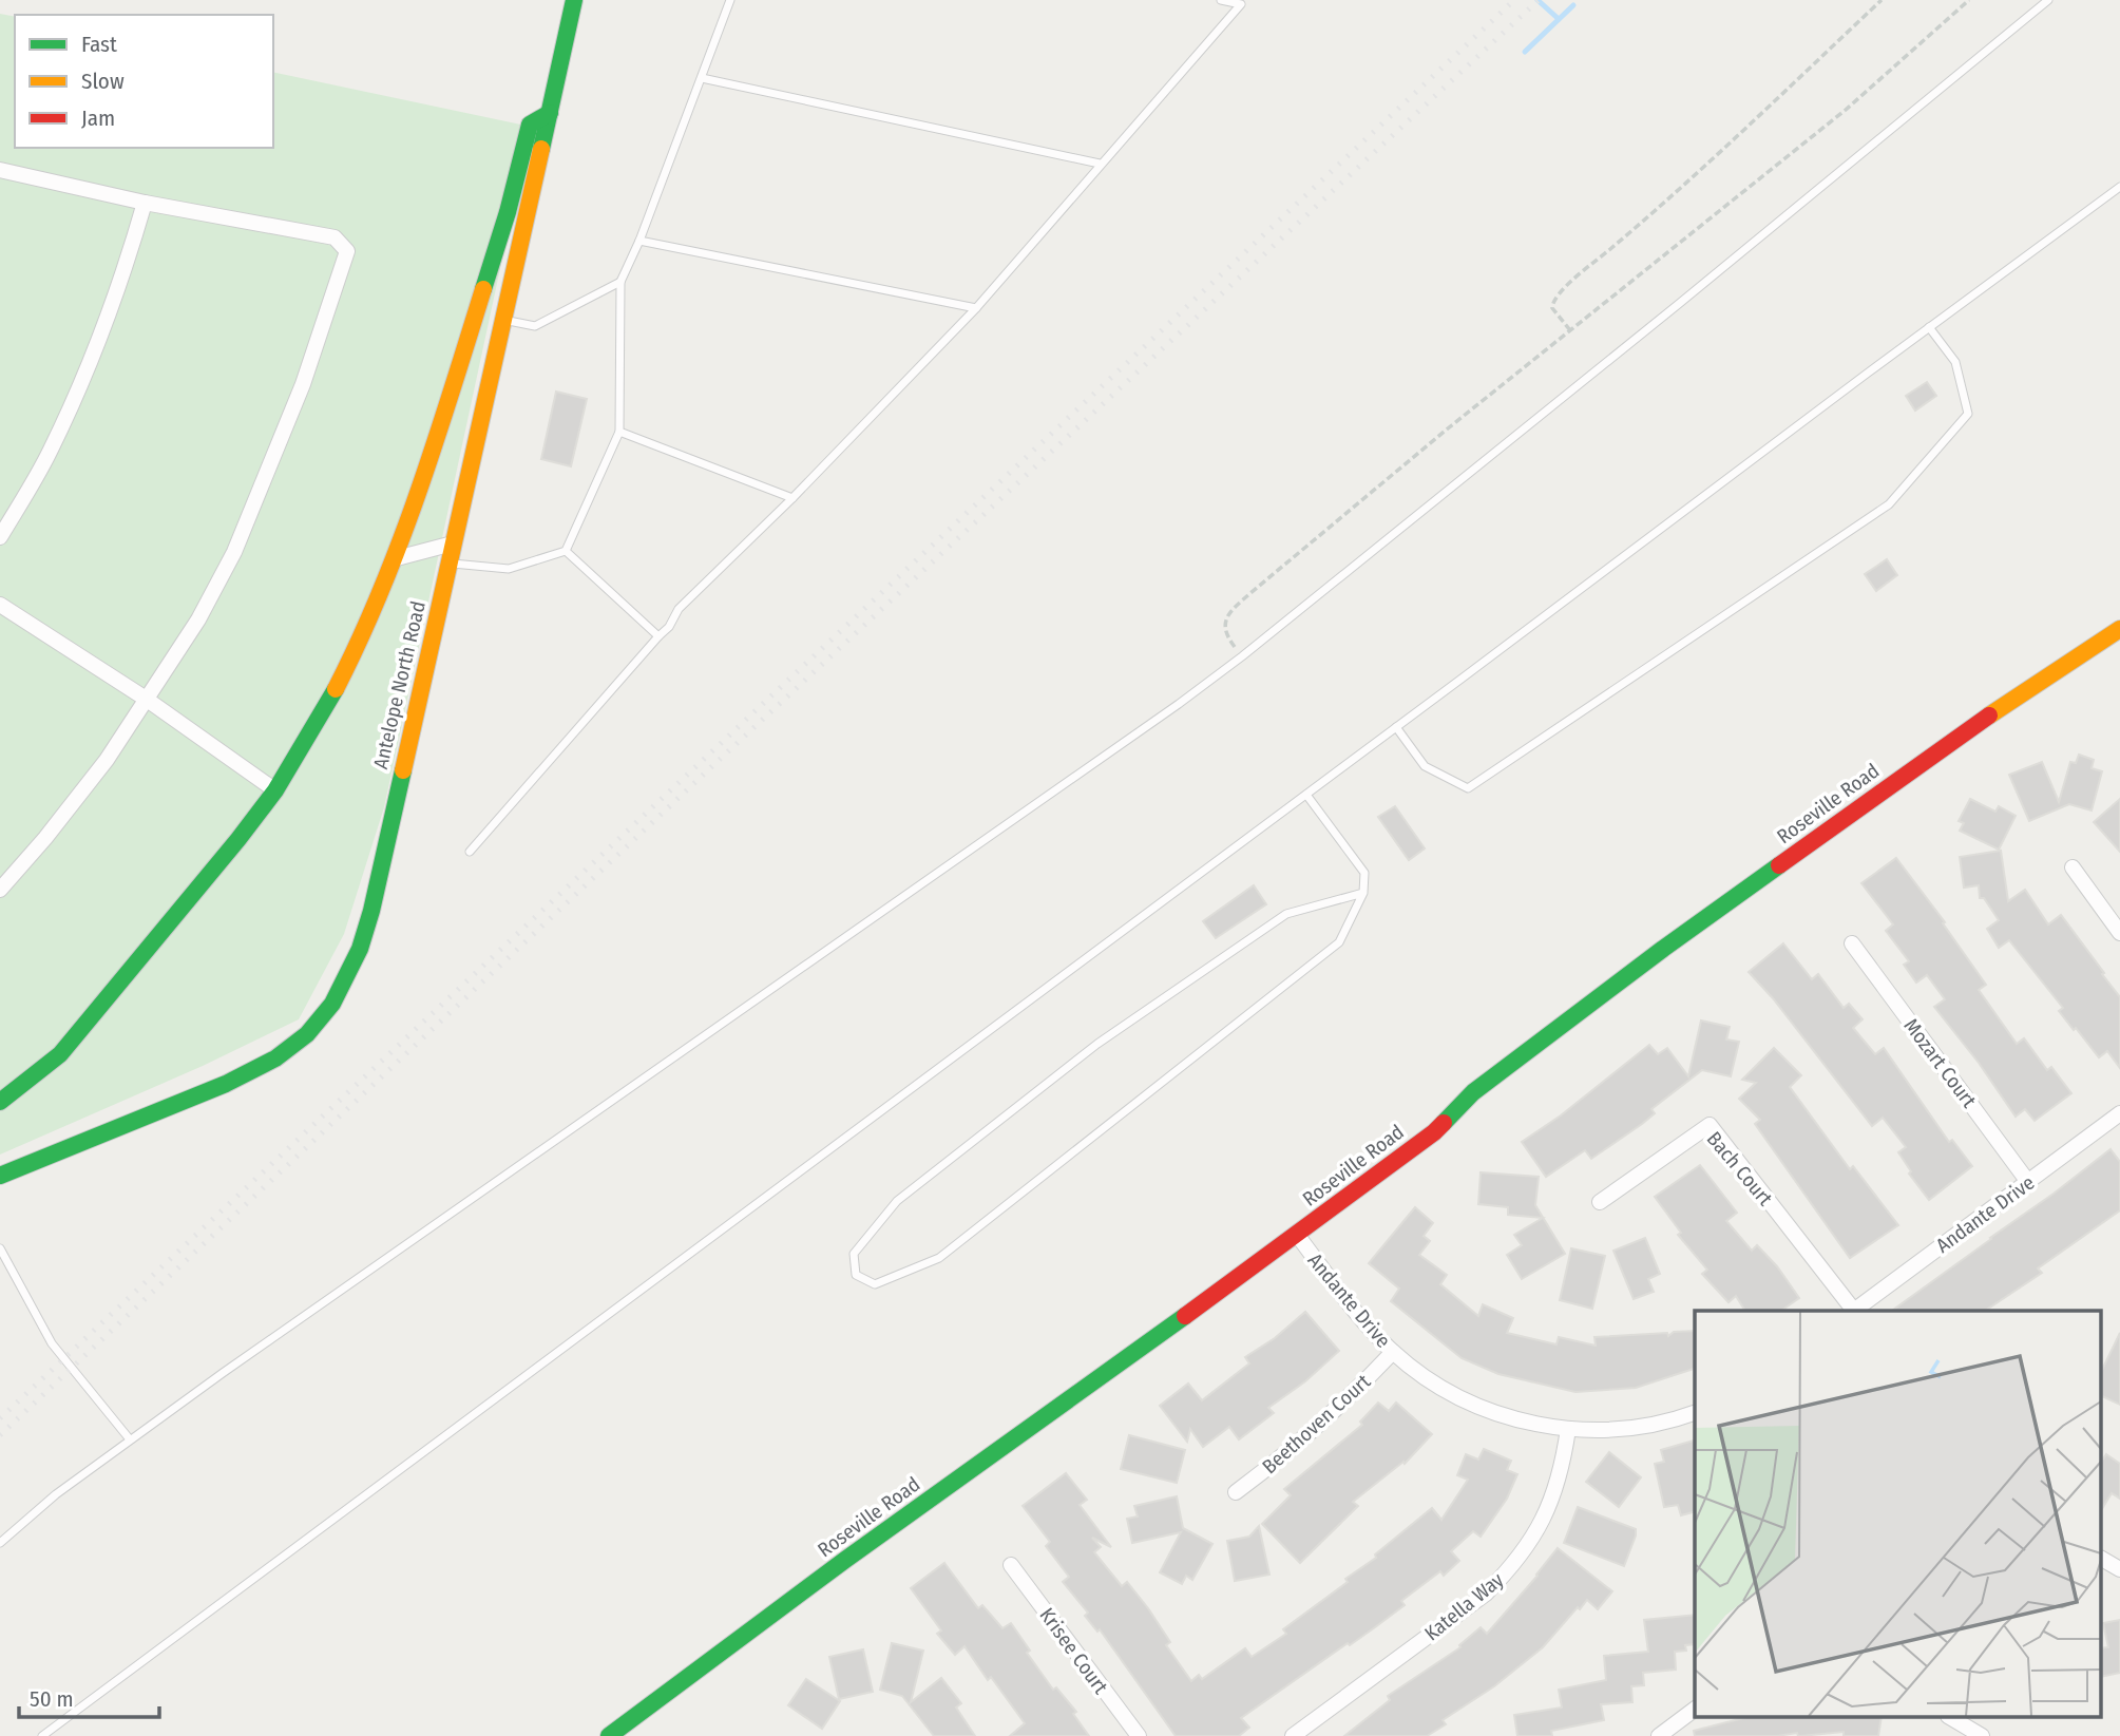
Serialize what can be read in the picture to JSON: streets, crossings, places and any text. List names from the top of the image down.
{
  "streets": {
    "main road": ["Antelope North Road", "Roseville Road"],
    "street": [
      "Mozart Court",
      "Bach Court",
      "Andante Drive",
      "Beethoven Court",
      "Katella Way",
      "Krisee Court"
    ]
  },
  "crossings": [
    ["Roseville Road", "Andante Drive"],
    ["Mozart Court", "Andante Drive"],
    ["Andante Drive", "Beethoven Court"],
    ["Andante Drive", "Katella Way"]
  ],
  "legend": ["Fast", "Slow", "Jam"],
  "scale_bar": "50 m"
}
